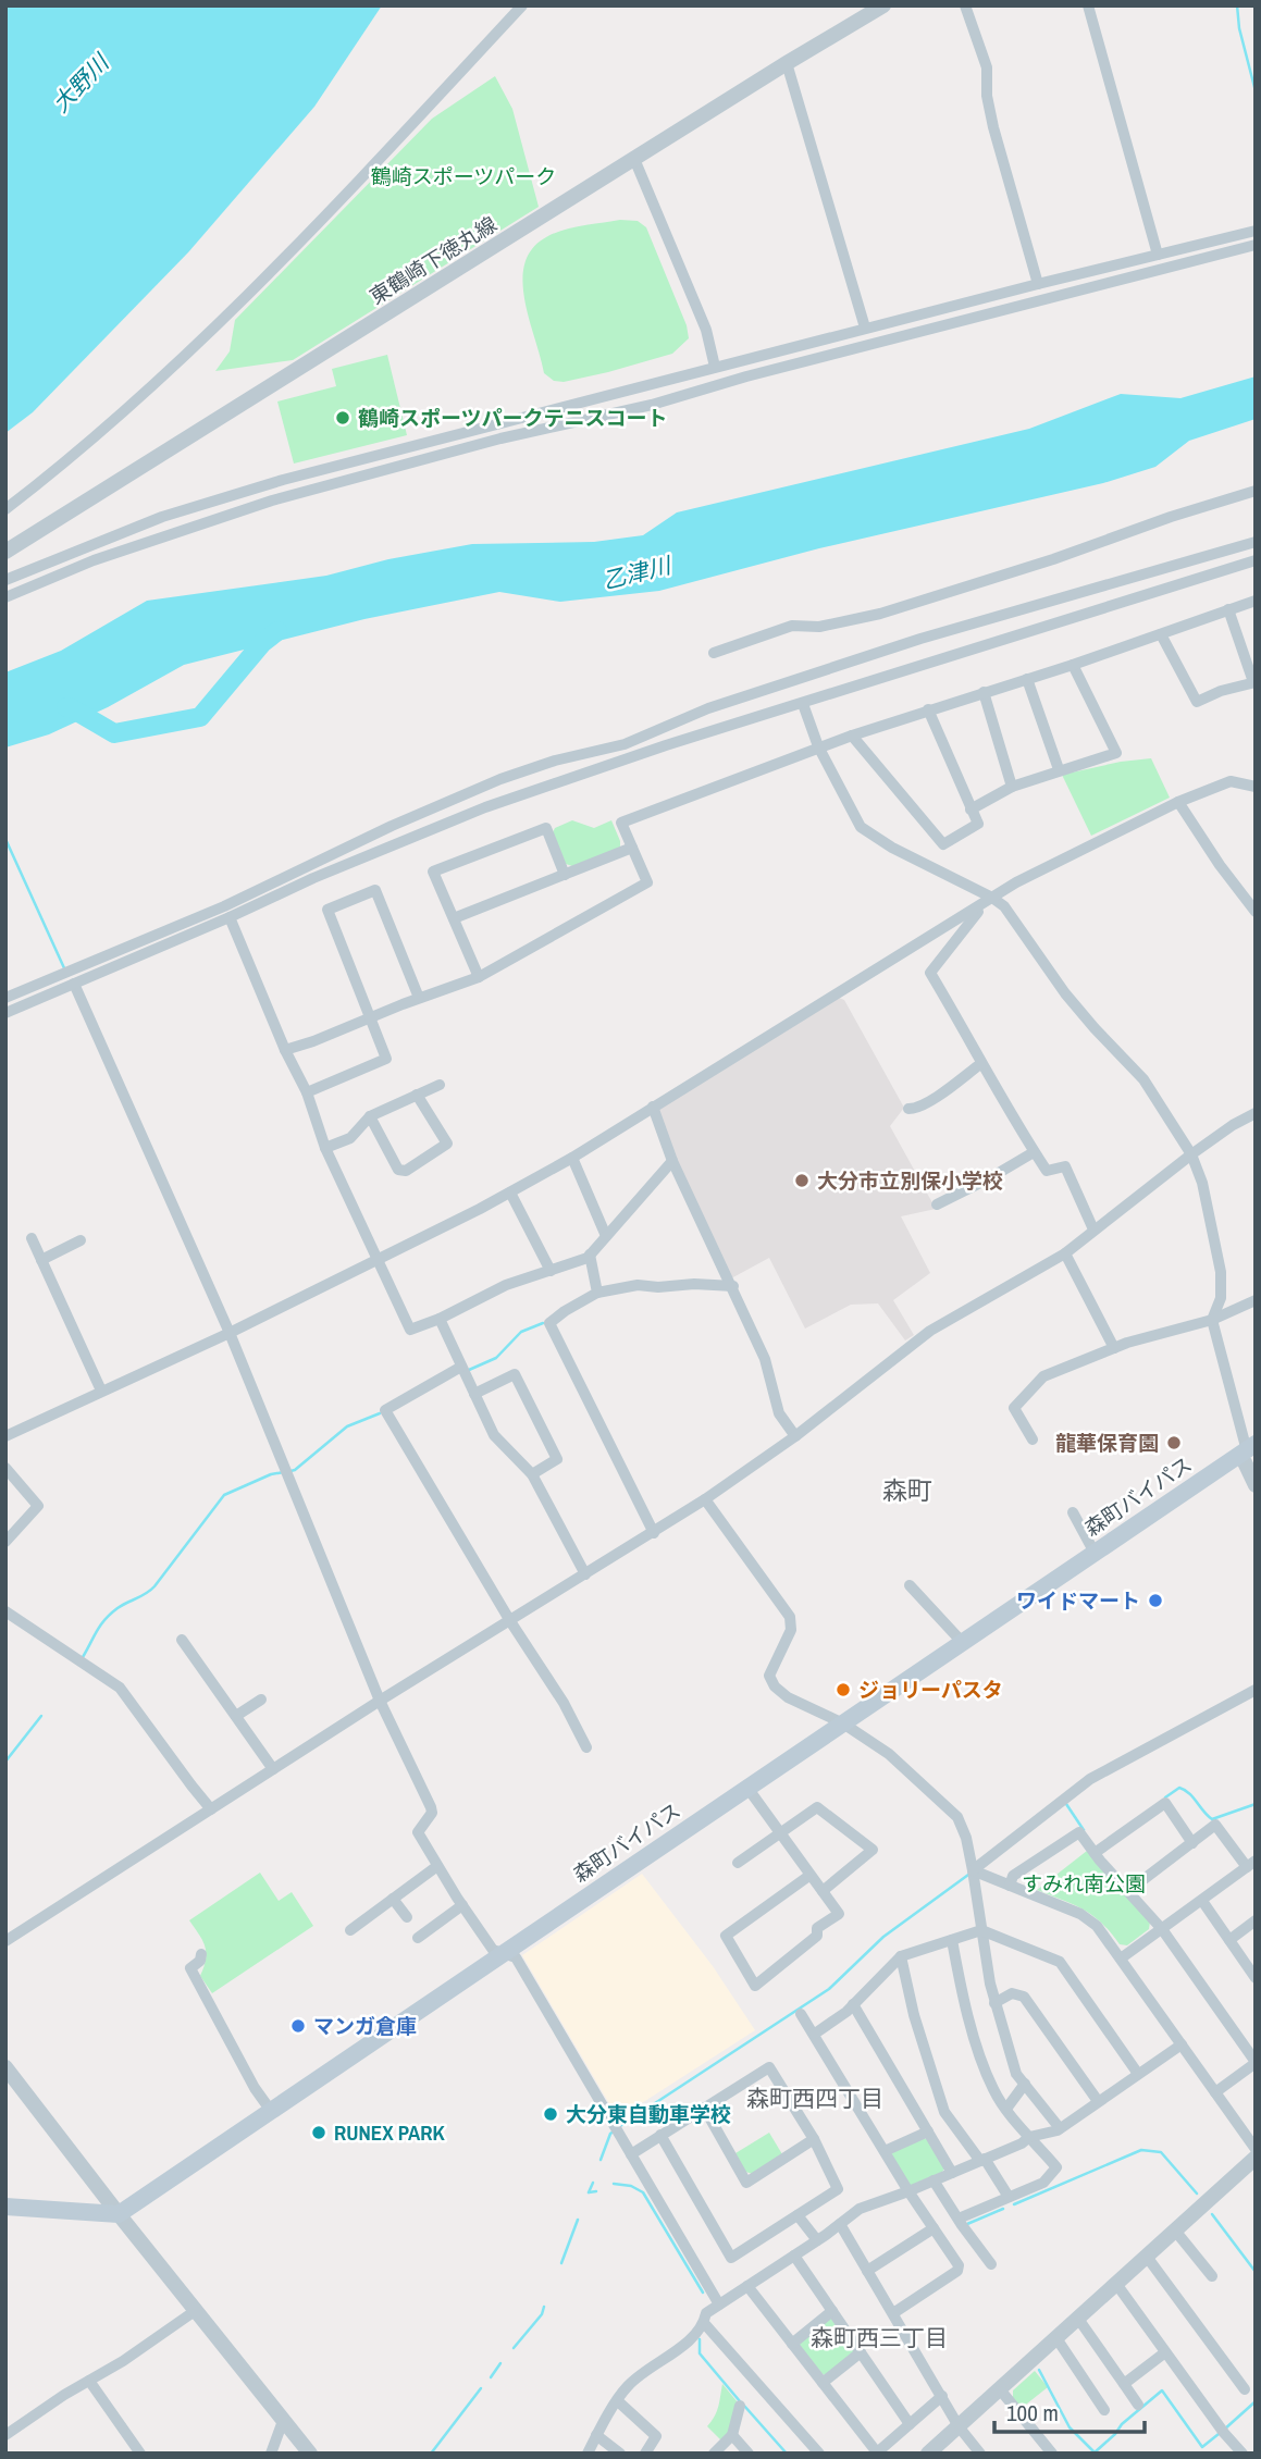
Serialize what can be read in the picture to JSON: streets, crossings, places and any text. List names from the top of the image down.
{
  "streets": {
    "main road": ["森町バイパス"],
    "street": ["東鶴崎下徳丸線"]
  },
  "districts": ["森町", "森町西四丁目", "森町西三丁目"],
  "water": ["大野川", "乙津川"],
  "parks": ["鶴崎スポーツパーク", "すみれ南公園"],
  "places": [
    "鶴崎スポーツパークテニスコート",
    "大分市立別保小学校",
    "龍華保育園",
    "ワイドマート",
    "ジョリーパスタ",
    "マンガ倉庫",
    "大分東自動車学校",
    "RUNEX PARK"
  ],
  "scale_bar": "100 m"
}
